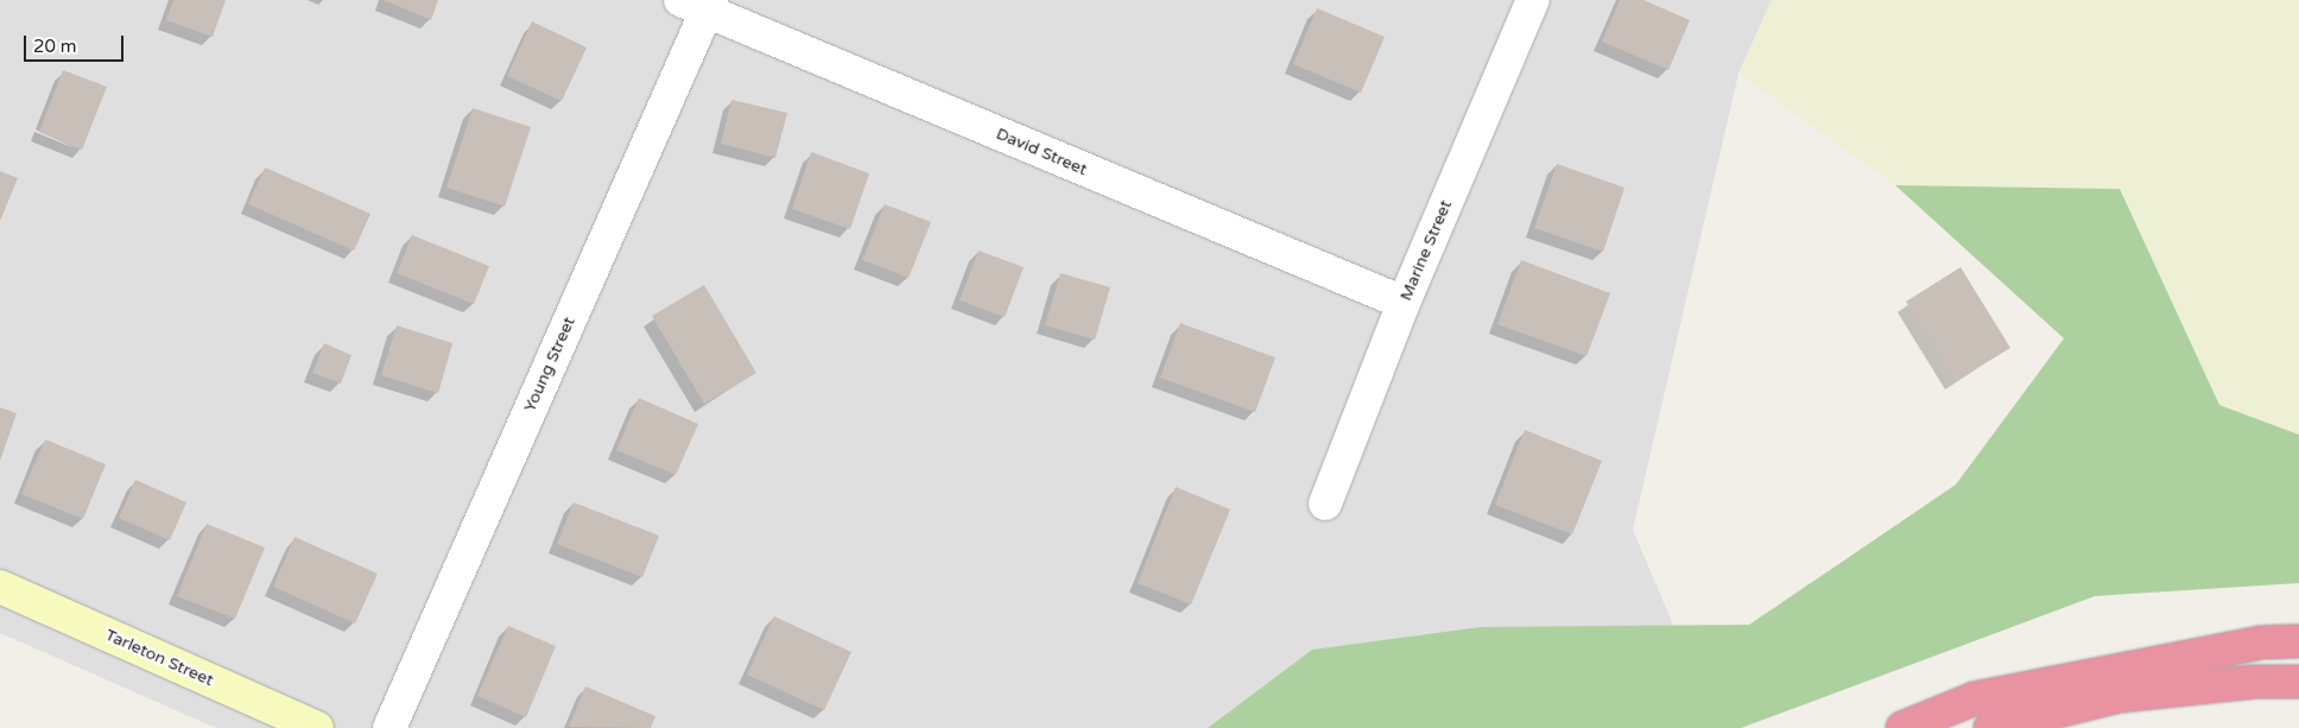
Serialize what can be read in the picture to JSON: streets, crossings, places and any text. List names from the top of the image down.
{
  "streets": {
    "main road": ["Tarleton Street"],
    "street": ["David Street", "Marine Street", "Young Street"]
  },
  "crossings": [
    ["David Street", "Marine Street"],
    ["David Street", "Young Street"]
  ],
  "scale_bar": "20 m"
}
